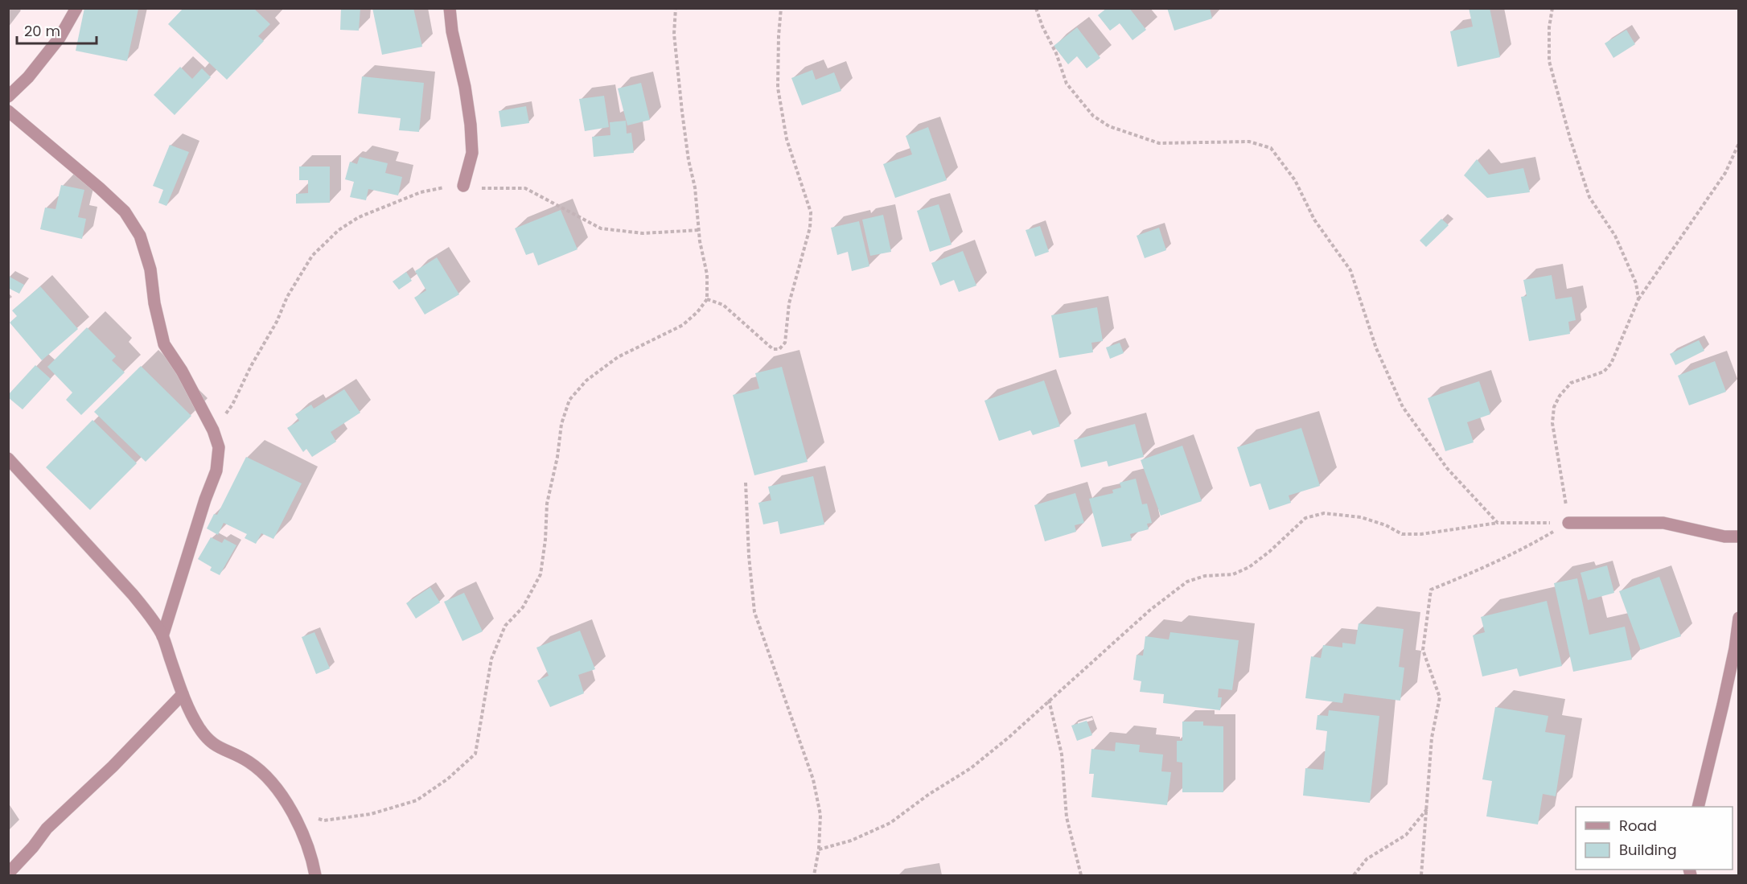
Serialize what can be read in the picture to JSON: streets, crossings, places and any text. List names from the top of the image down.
{
  "legend": ["Road", "Building"],
  "scale_bar": "20 m"
}
